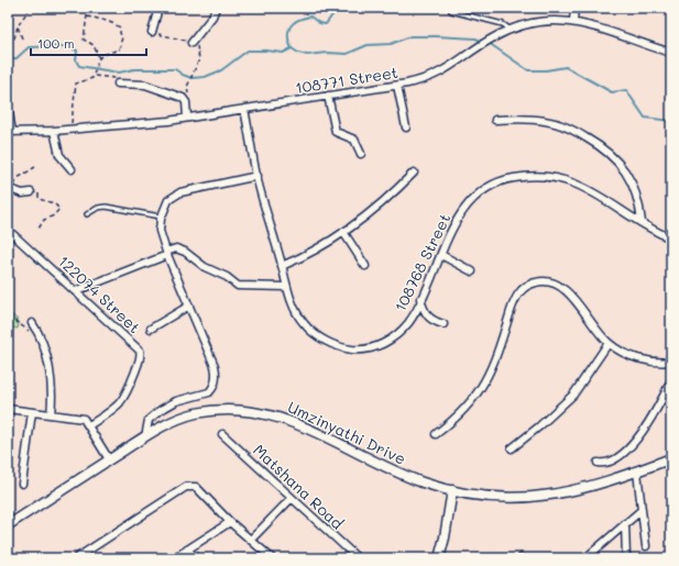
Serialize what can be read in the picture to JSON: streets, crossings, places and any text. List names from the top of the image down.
{
  "streets": {
    "street": [
      "108771 Street",
      "108768 Street",
      "122074 Street",
      "Umzinyathi Drive",
      "Matshana Road"
    ]
  },
  "crossings": [
    ["108771 Street", "108768 Street"]
  ],
  "scale_bar": "100 m"
}
